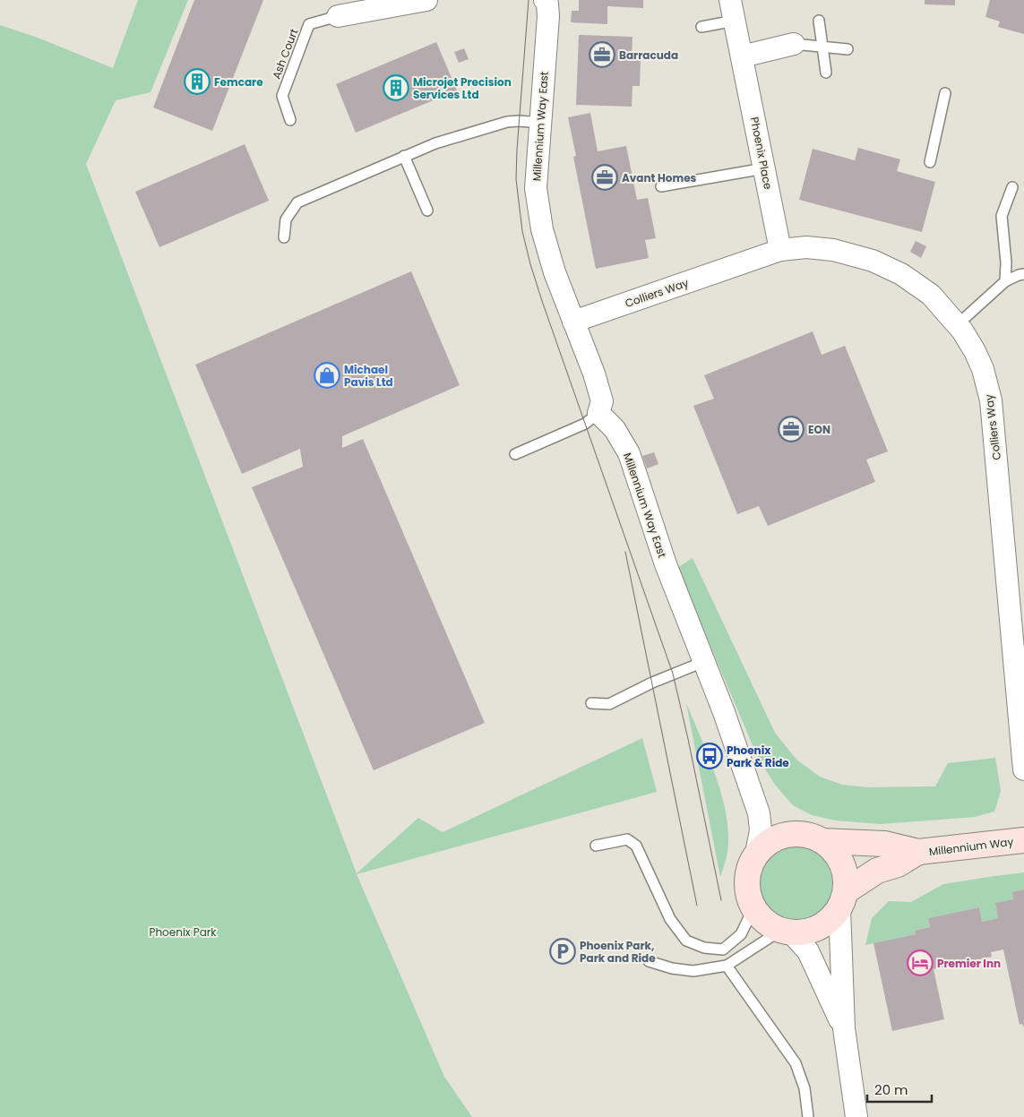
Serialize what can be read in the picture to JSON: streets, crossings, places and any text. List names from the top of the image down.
{
  "streets": {
    "street": [
      "Millennium Way East",
      "Phoenix Place",
      "Colliers Way",
      "Millennium Way"
    ],
    "lane": ["Ash Court"]
  },
  "crossings": [
    ["Millennium Way East", "Colliers Way"],
    ["Millennium Way East", "Millennium Way"],
    ["Phoenix Place", "Colliers Way"]
  ],
  "parks": ["Phoenix Park"],
  "places": {
    "office": ["Barracuda", "Avant Homes", "EON"],
    "building": ["Femcare", "Microjet Precision Services Ltd"],
    "shop": ["Michael Pavis Ltd"],
    "bus stop": ["Phoenix Park & Ride"],
    "parking": ["Phoenix Park, Park and Ride"],
    "hotel": ["Premier Inn"]
  },
  "scale_bar": "20 m"
}
